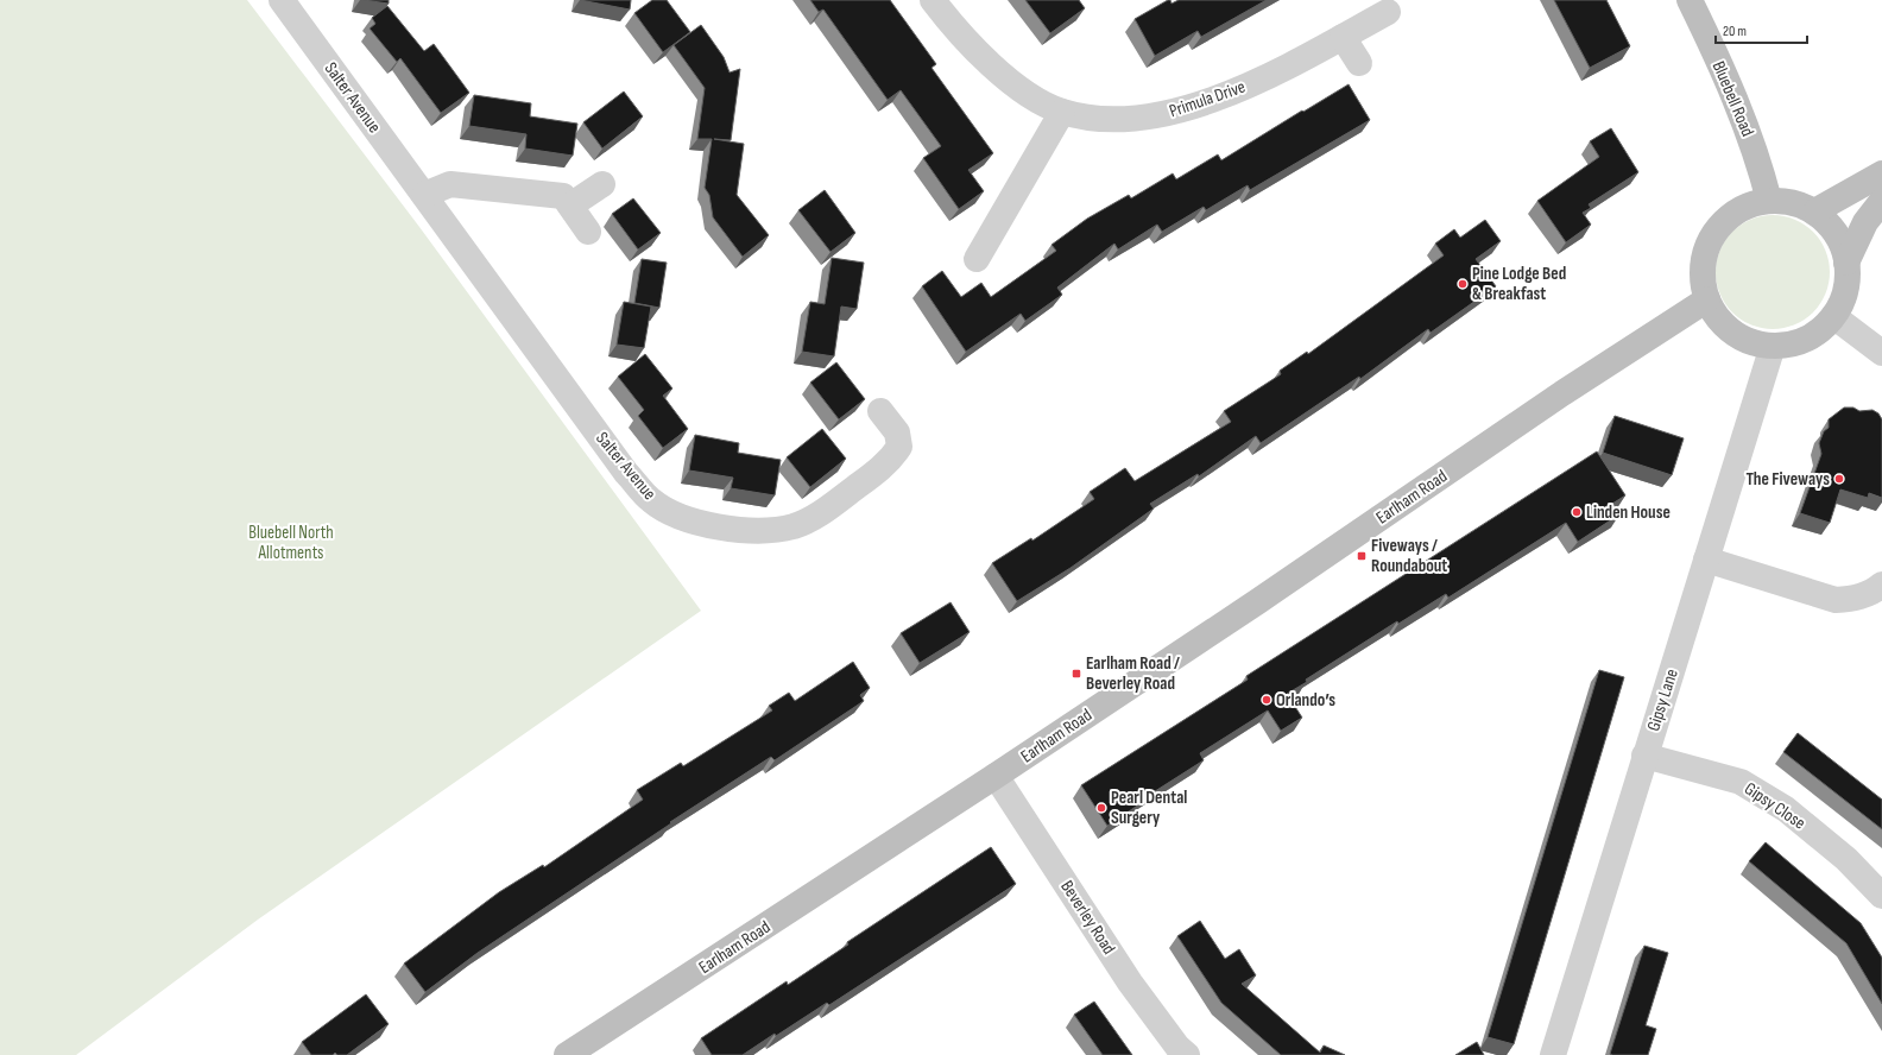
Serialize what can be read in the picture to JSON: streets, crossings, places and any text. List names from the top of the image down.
{
  "streets": {
    "main road": ["Bluebell Road", "Earlham Road"],
    "street": [
      "Salter Avenue",
      "Primula Drive",
      "Gipsy Lane",
      "Gipsy Close",
      "Beverley Road"
    ]
  },
  "crossings": [
    ["Bluebell Road", "Earlham Road"],
    ["Bluebell Road", "Gipsy Lane"],
    ["Earlham Road", "Gipsy Lane"],
    ["Earlham Road", "Beverley Road"],
    ["Gipsy Lane", "Gipsy Close"]
  ],
  "parks": ["Bluebell North Allotments"],
  "places": {
    "other": [
      "Pine Lodge Bed & Breakfast",
      "The Fiveways",
      "Linden House",
      "Orlando’s",
      "Pearl Dental Surgery"
    ],
    "transit": ["Fiveways / Roundabout", "Earlham Road / Beverley Road"]
  },
  "scale_bar": "20 m"
}
